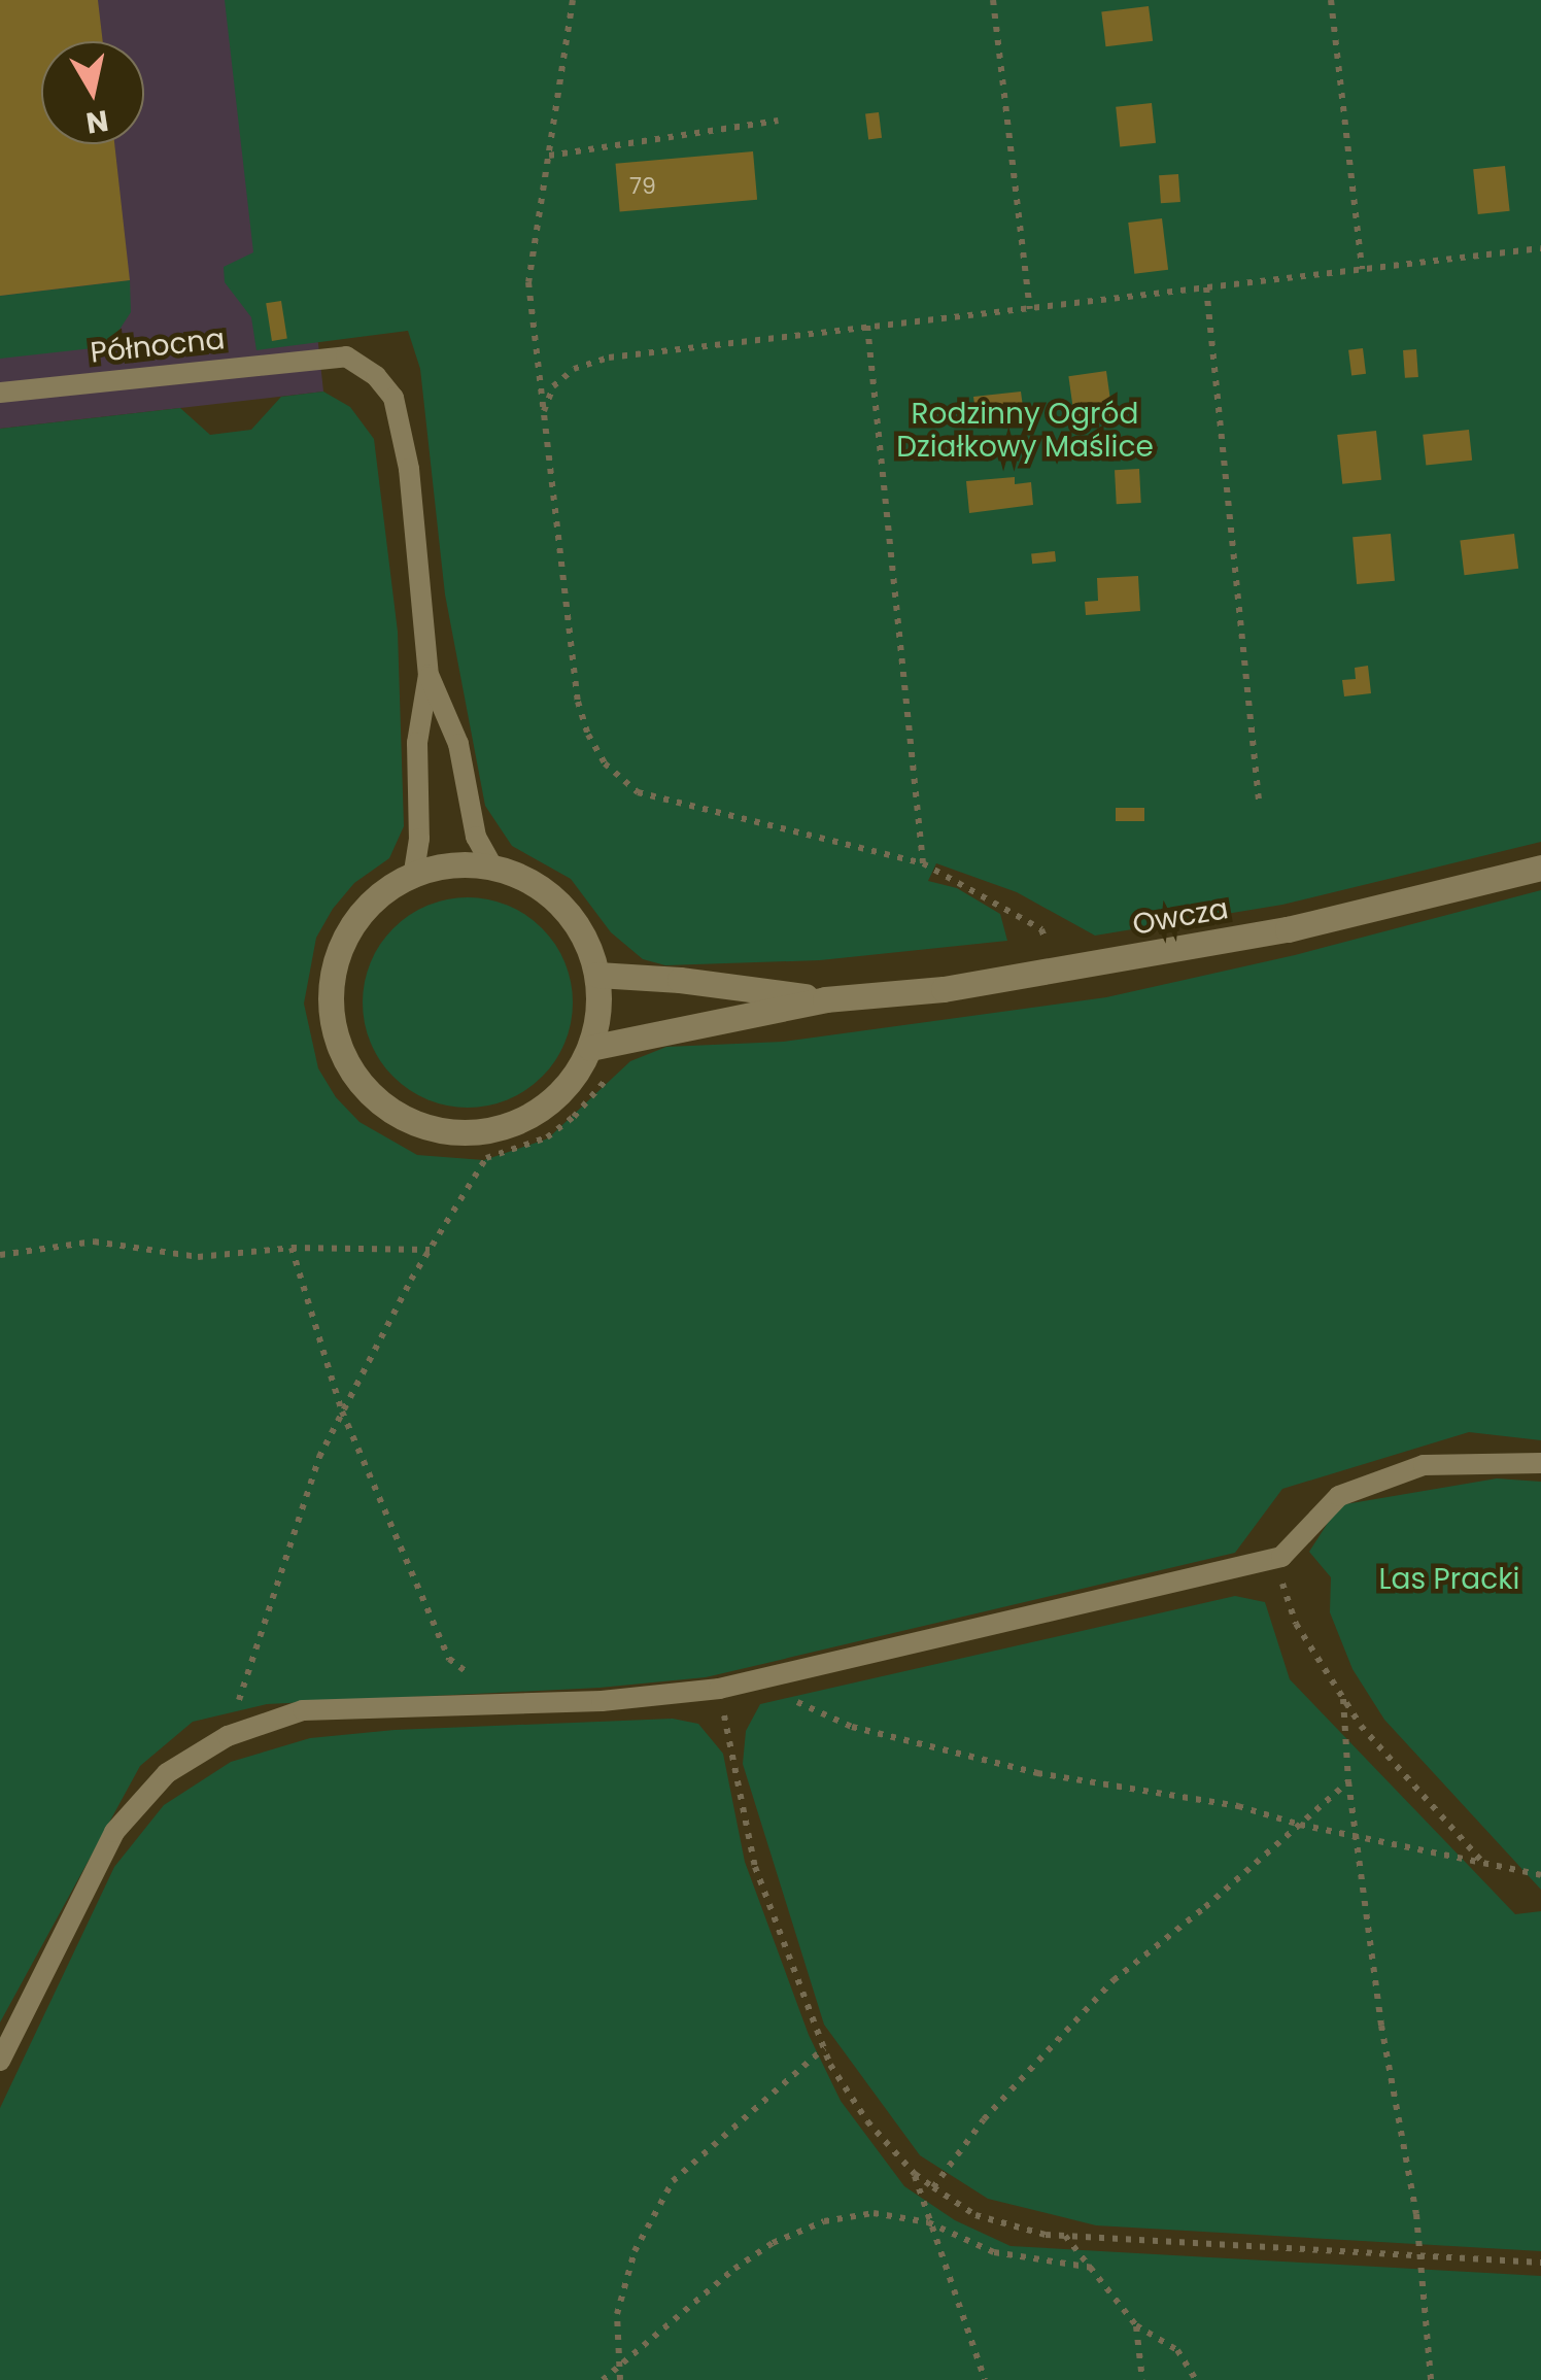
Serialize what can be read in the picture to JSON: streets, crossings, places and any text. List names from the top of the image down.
{
  "streets": {
    "street": ["Owcza"],
    "lane": ["Północna"]
  },
  "parks": ["Rodzinny Ogród Działkowy Maślice", "Las Pracki"],
  "house_numbers": ["79"],
  "north": "bottom"
}
